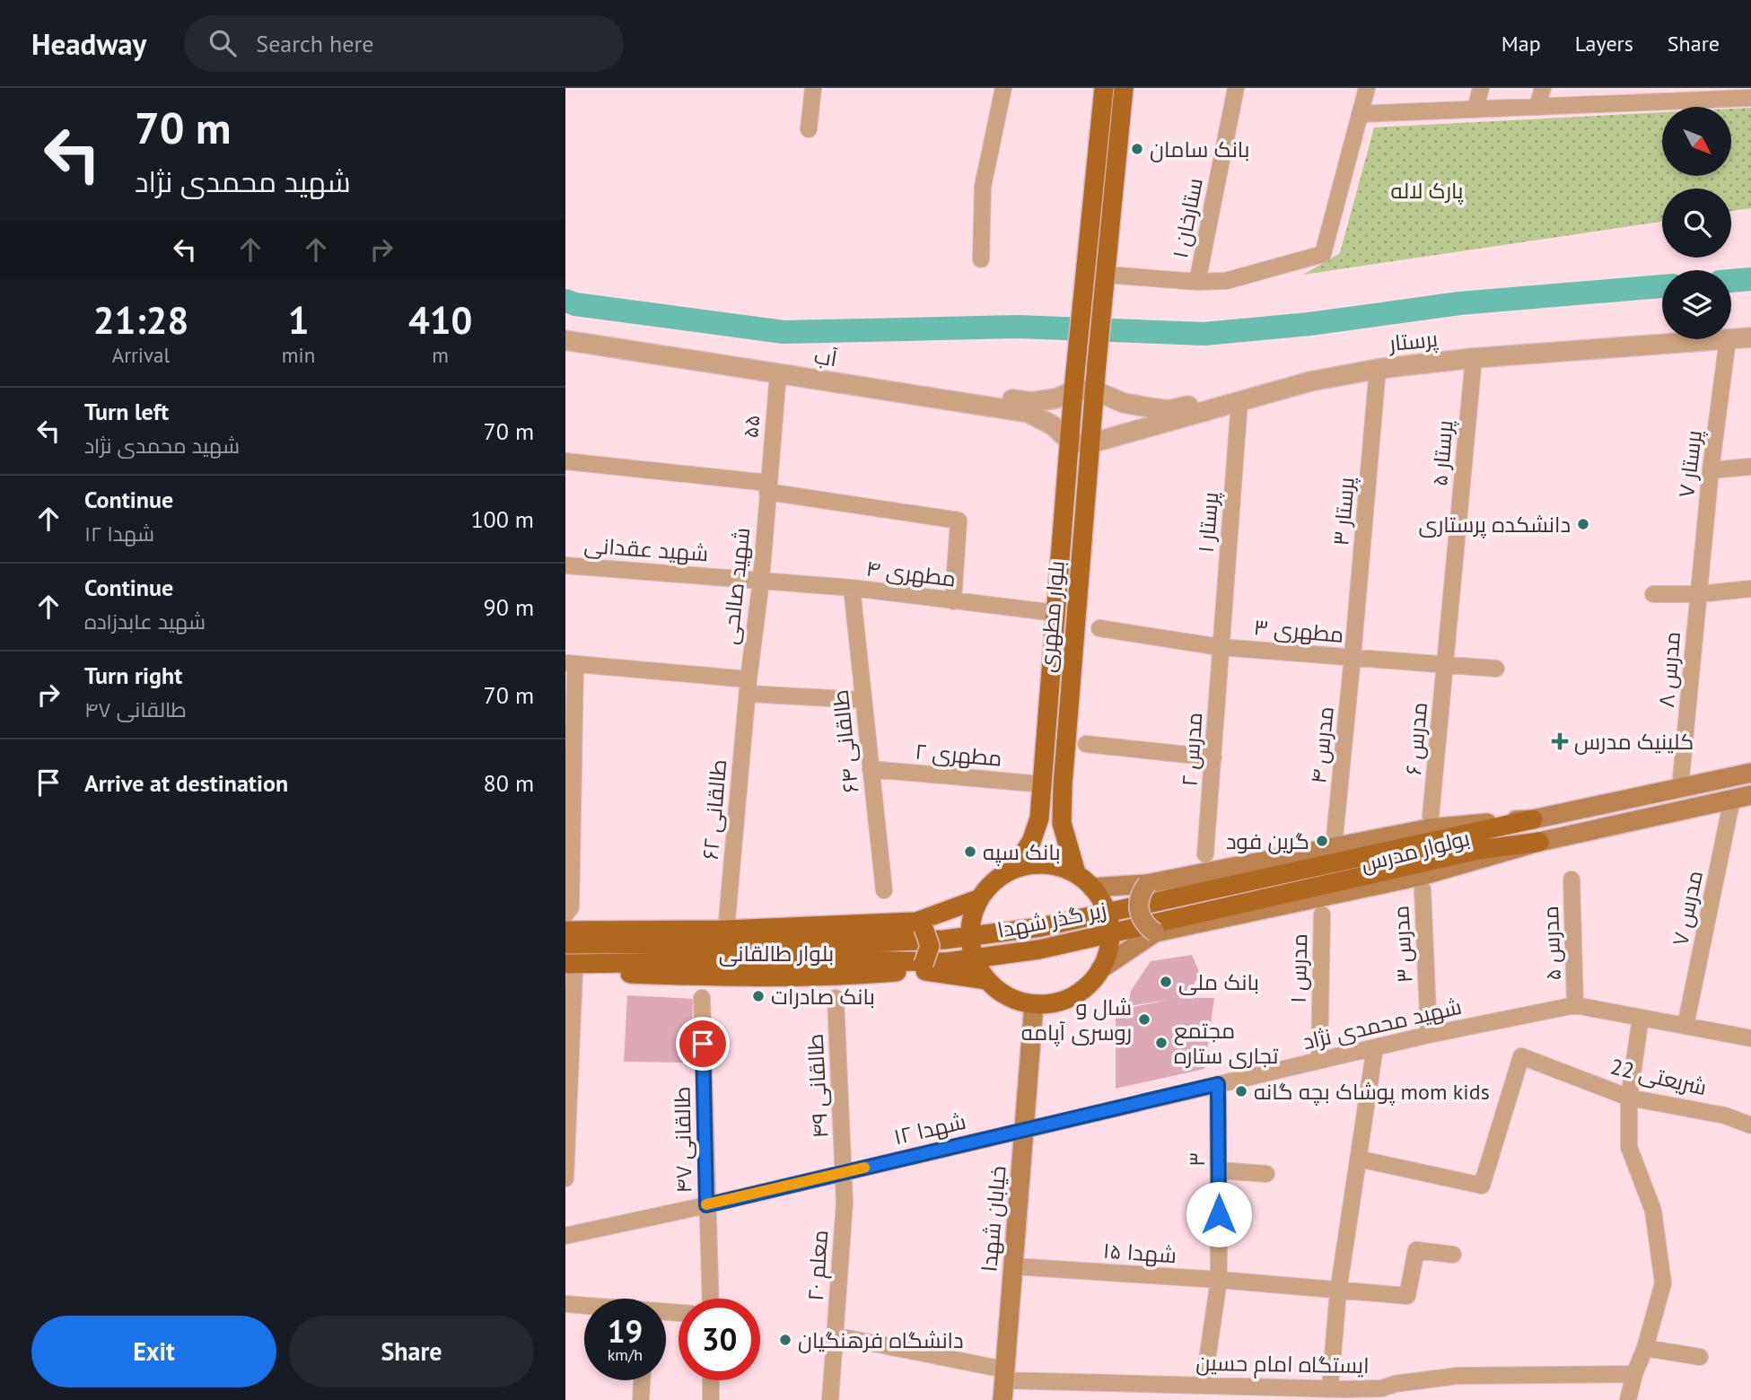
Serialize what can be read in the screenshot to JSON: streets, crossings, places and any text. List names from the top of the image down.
{
  "streets": {
    "main road": [
      "بلوار مطهری",
      "بولوار مدرس",
      "زیر گذر شهدا",
      "بلوار طالقانی",
      "خیابان شهدا"
    ],
    "street": [
      "ستارخان ۱",
      "پرستار",
      "آب",
      "۵۵",
      "پرستار ۵",
      "پرستار ۷",
      "پرستار ۳",
      "پرستار ۱",
      "شهید عقدانی",
      "مطهری ۴",
      "شهید صالحی",
      "مطهری ۳",
      "مدرس ۸",
      "مدرس ۶",
      "طالقانی ۶۴",
      "مدرس ۴",
      "مدرس ۲",
      "مطهری ۲",
      "طالقانی ۶۲",
      "مدرس ۷",
      "مدرس ۵",
      "مدرس ۳",
      "مدرس ۱",
      "شهید محمدی نژاد",
      "شریعتی 22",
      "طالقانی ۴۹",
      "۱۲ شهدا",
      "طالقانی ۴۷",
      "۳",
      "شهدا ۱۵",
      "معلم ۲۰",
      "ایستگاه امام حسین"
    ]
  },
  "crossings": [
    ["پرستار", "آب"],
    ["پرستار", "پرستار ۵"],
    ["پرستار", "پرستار ۷"],
    ["پرستار", "پرستار ۳"],
    ["پرستار", "پرستار ۱"],
    ["پرستار", "بلوار مطهری"],
    ["آب", "۵۵"],
    ["آب", "بلوار مطهری"],
    ["۵۵", "شهید صالحی"],
    ["پرستار ۵", "مطهری ۳"],
    ["پرستار ۵", "مدرس ۶"],
    ["پرستار ۷", "مدرس ۸"],
    ["پرستار ۳", "مطهری ۳"],
    ["پرستار ۳", "مدرس ۴"],
    ["پرستار ۱", "مطهری ۳"],
    ["پرستار ۱", "مدرس ۲"],
    ["شهید عقدانی", "مطهری ۴"],
    ["شهید عقدانی", "شهید صالحی"],
    ["مطهری ۴", "شهید صالحی"],
    ["مطهری ۴", "بلوار مطهری"],
    ["مطهری ۴", "طالقانی ۶۴"],
    ["شهید صالحی", "طالقانی ۶۲"],
    ["بلوار مطهری", "مطهری ۲"],
    ["بلوار مطهری", "بولوار مدرس"],
    ["بلوار مطهری", "بلوار طالقانی"],
    ["بلوار مطهری", "خیابان شهدا"],
    ["مطهری ۳", "مدرس ۶"],
    ["مطهری ۳", "مدرس ۴"],
    ["مطهری ۳", "مدرس ۲"],
    ["مدرس ۸", "بولوار مدرس"],
    ["طالقانی ۶۴", "مطهری ۲"],
    ["طالقانی ۶۲", "بلوار طالقانی"],
    ["بولوار مدرس", "مدرس ۷"],
    ["بولوار مدرس", "زیر گذر شهدا"],
    ["بولوار مدرس", "بلوار طالقانی"],
    ["بولوار مدرس", "خیابان شهدا"],
    ["مدرس ۷", "شهید محمدی نژاد"],
    ["زیر گذر شهدا", "بلوار طالقانی"],
    ["مدرس ۵", "شهید محمدی نژاد"],
    ["مدرس ۳", "شهید محمدی نژاد"],
    ["بلوار طالقانی", "خیابان شهدا"],
    ["مدرس ۱", "شهید محمدی نژاد"],
    ["شهید محمدی نژاد", "۱۲ شهدا"],
    ["شهید محمدی نژاد", "۳"],
    ["شهید محمدی نژاد", "خیابان شهدا"],
    ["طالقانی ۴۹", "۱۲ شهدا"],
    ["طالقانی ۴۹", "معلم ۲۰"],
    ["۱۲ شهدا", "طالقانی ۴۷"],
    ["۱۲ شهدا", "خیابان شهدا"],
    ["۱۲ شهدا", "معلم ۲۰"],
    ["۳", "شهدا ۱۵"],
    ["۳", "ایستگاه امام حسین"],
    ["خیابان شهدا", "شهدا ۱۵"],
    ["خیابان شهدا", "ایستگاه امام حسین"],
    ["معلم ۲۰", "ایستگاه امام حسین"]
  ],
  "parks": ["پارک لاله"],
  "places": {
    "other": [
      "بانک سامان",
      "دانشکده پرستاری",
      "گرین فود",
      "بانک سپه",
      "بانک ملی",
      "بانک صادرات",
      "شال و روسری آپامه",
      "مجتمع تجاری ستاره",
      "پوشاک بچه گانه mom kids",
      "دانشگاه فرهنگیان"
    ],
    "health": ["کلینیک مدرس"]
  },
  "north": "bottom right",
  "page": {
    "header": "Headway",
    "search": "Search here",
    "nav": ["Map", "Layers", "Share"],
    "turn": ["70 m", "شهید محمدی نژاد"],
    "eta": [
      "21:28",
      "Arrival",
      "1",
      "min",
      "410",
      "m"
    ],
    "list": [
      {
        "name": "Turn left",
        "note": "شهید محمدی نژاد",
        "value": "70 m"
      },
      {
        "name": "Continue",
        "note": "۱۲ شهدا",
        "value": "100 m"
      },
      {
        "name": "Continue",
        "note": "شهید عابدزاده",
        "value": "90 m"
      },
      {
        "name": "Turn right",
        "note": "طالقانی ۴۷",
        "value": "70 m"
      },
      {
        "name": "Arrive at destination",
        "value": "80 m"
      }
    ],
    "speed": "19 km/h",
    "limit": "30",
    "buttons": ["Exit", "Share"]
  }
}
